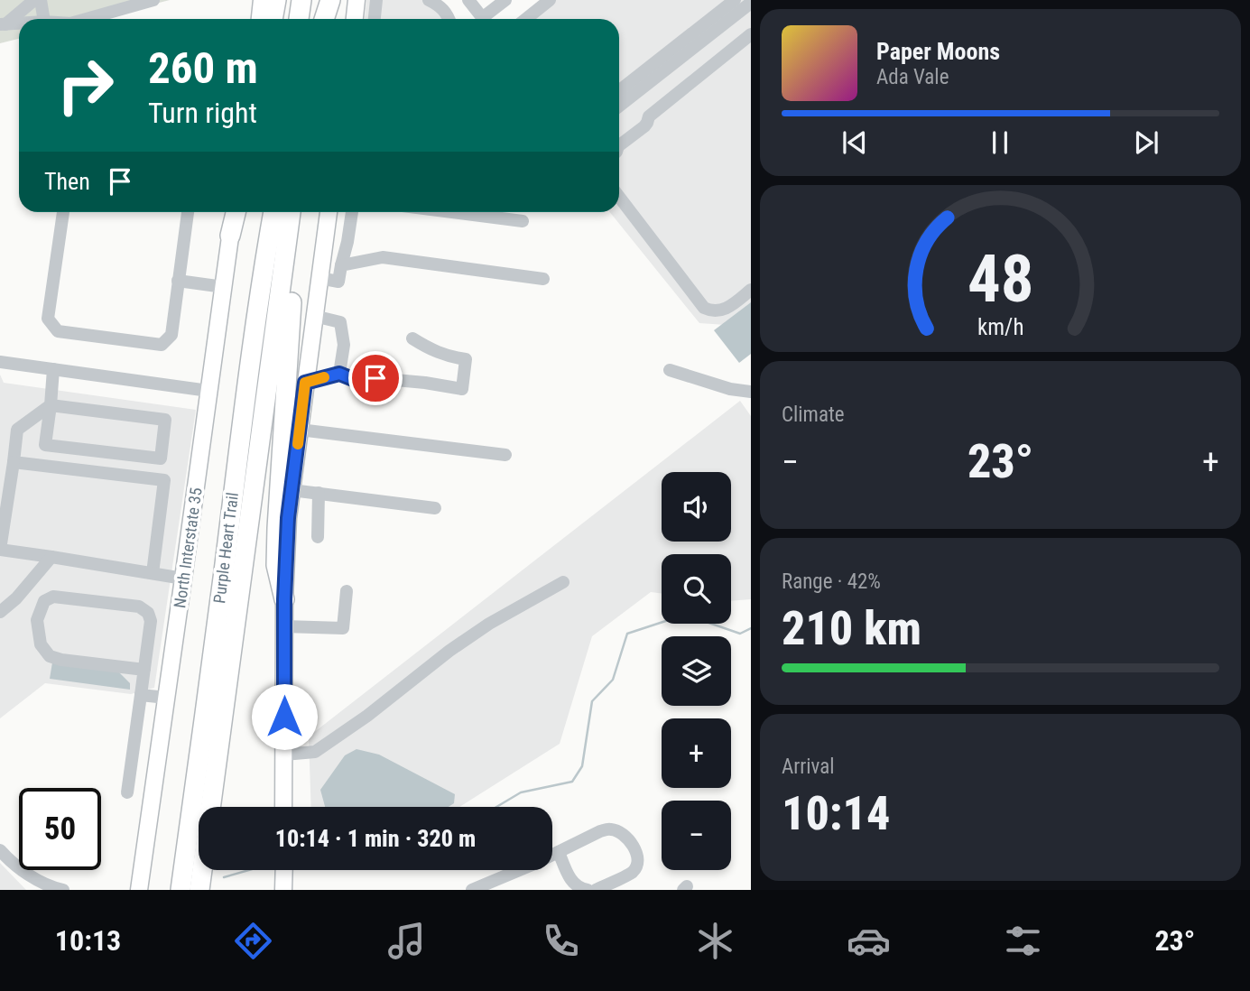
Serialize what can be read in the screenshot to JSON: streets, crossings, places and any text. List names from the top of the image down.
{
  "streets": {
    "highway": ["Purple Heart Trail"],
    "main road": ["North Interstate 35"]
  },
  "page": {
    "turn": ["260 m", "Turn right"],
    "song": ["Paper Moons", "Ada Vale"],
    "then": "Then",
    "tile": [
      "Climate",
      ["Range · 42%", "210 km"],
      ["Arrival", "10:14"]
    ],
    "heat": ["−", "23°", "+"],
    "map_buttons": ["+", "−"],
    "limit": "50",
    "trip": "10:14 · 1 min · 320 m",
    "tabs": ["10:13", "23°"],
    "gauge": ["48", "km/h"]
  }
}
